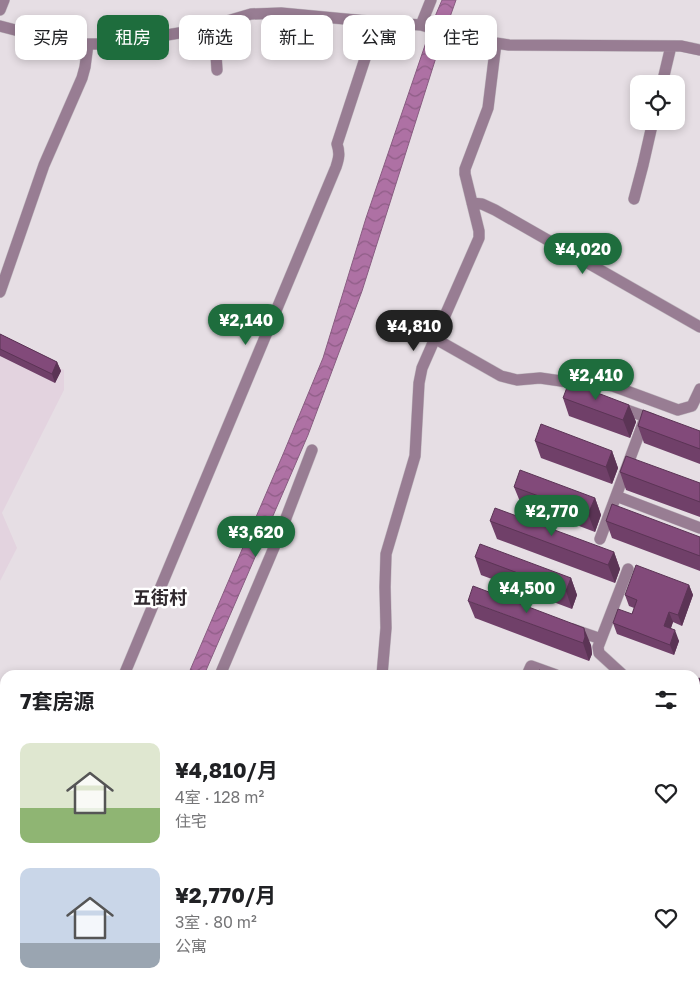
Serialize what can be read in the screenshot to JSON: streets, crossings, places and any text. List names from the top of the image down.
{
  "districts": ["五街村"],
  "page": {
    "chip": [
      "买房",
      "租房",
      "筛选",
      "新上",
      "公寓",
      "住宅"
    ],
    "price": [
      "¥4,020",
      "¥2,140",
      "¥4,810",
      "¥2,410",
      "¥2,770",
      "¥3,620",
      "¥4,500"
    ],
    "heading": "7套房源",
    "list": [
      {
        "name": "¥4,810/月",
        "note": "4室 · 128 m² · 住宅"
      },
      {
        "name": "¥2,770/月",
        "note": "3室 · 80 m² · 公寓"
      }
    ]
  }
}
